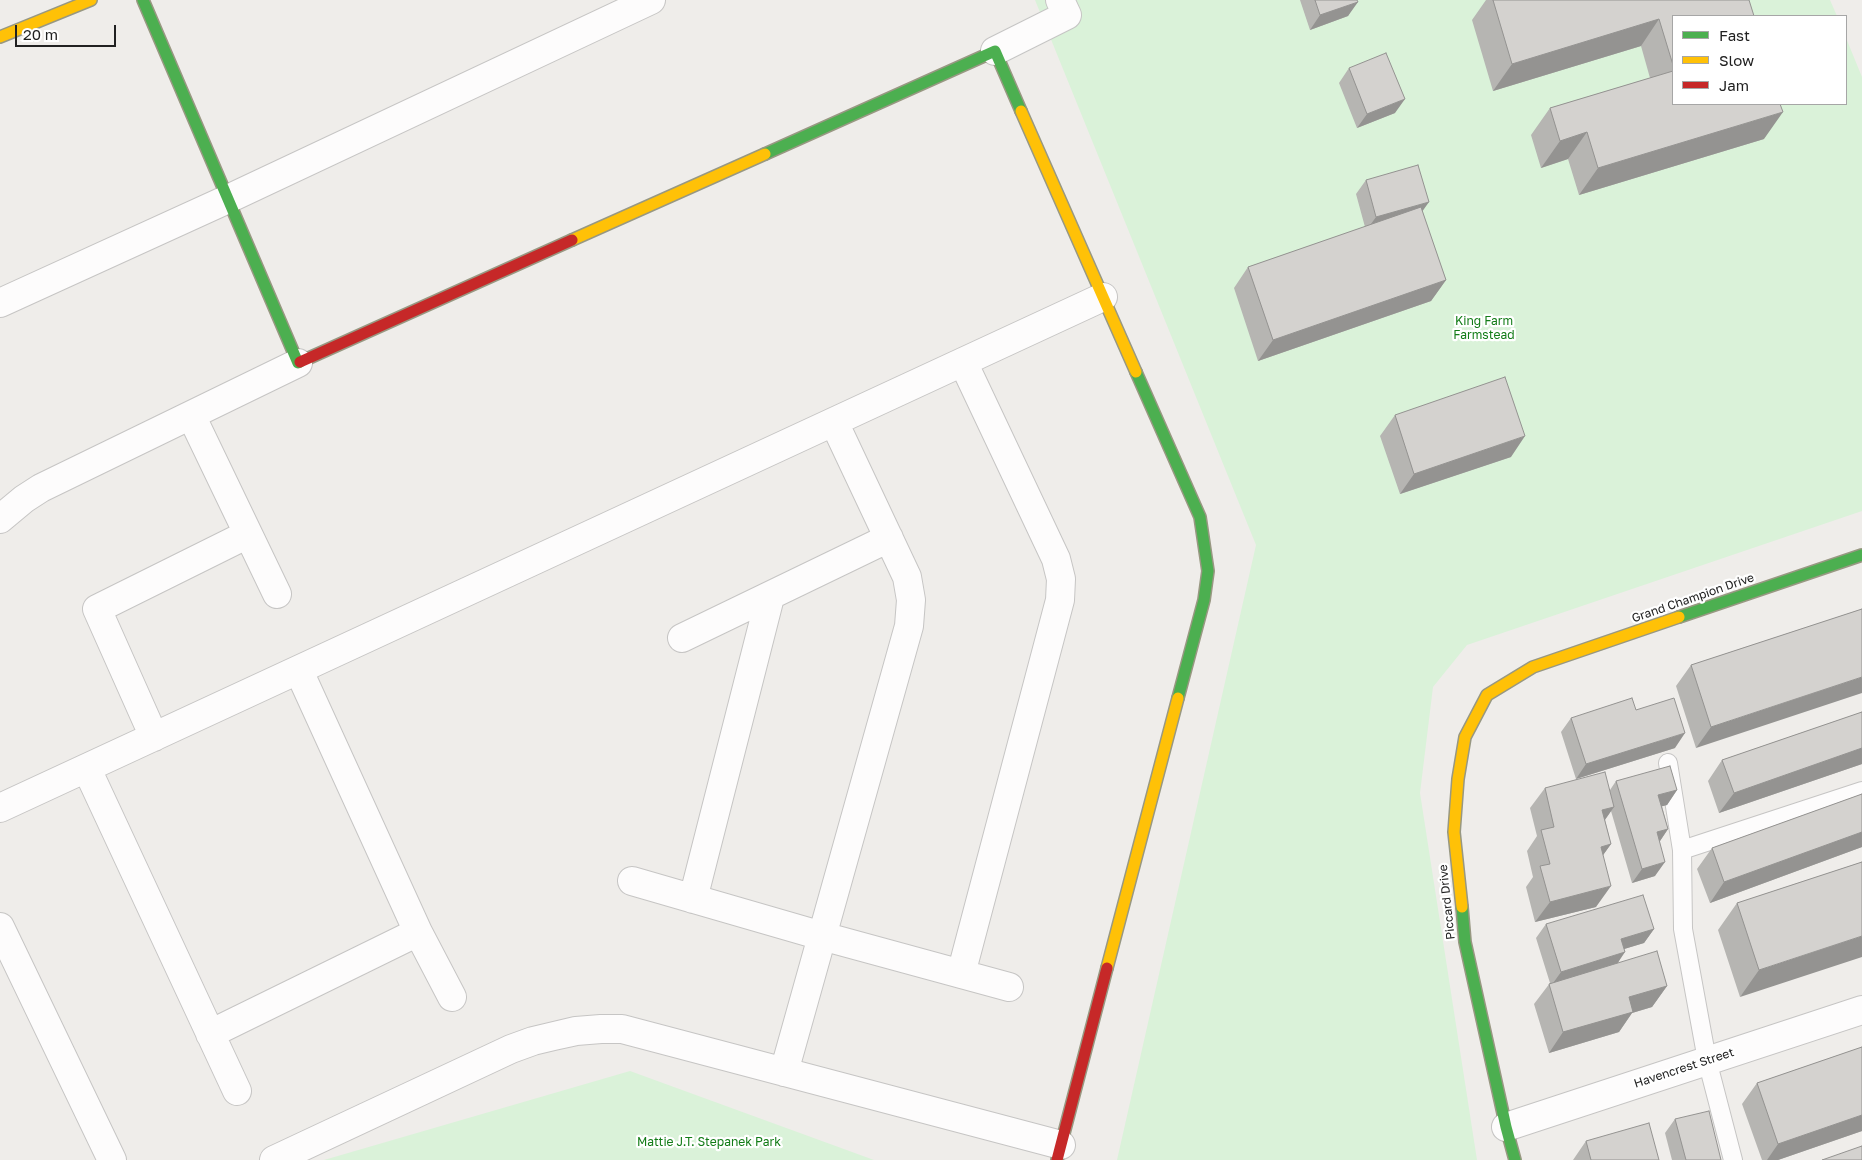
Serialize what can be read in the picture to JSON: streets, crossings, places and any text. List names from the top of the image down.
{
  "streets": {
    "street": ["Grand Champion Drive", "Piccard Drive", "Havencrest Street"]
  },
  "crossings": [
    ["Grand Champion Drive", "Piccard Drive"],
    ["Piccard Drive", "Havencrest Street"]
  ],
  "parks": ["King Farm Farmstead", "Mattie J.T. Stepanek Park"],
  "legend": ["Fast", "Slow", "Jam"],
  "scale_bar": "20 m"
}
